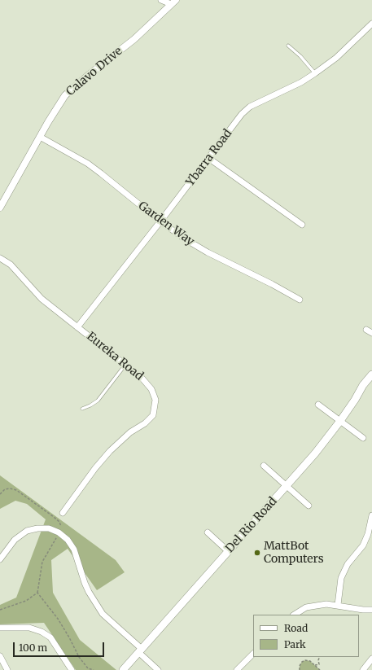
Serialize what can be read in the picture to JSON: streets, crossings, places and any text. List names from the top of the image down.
{
  "streets": {
    "main road": ["Del Rio Road"],
    "street": [
      "Calavo Drive",
      "Ybarra Road",
      "Garden Way",
      "Eureka Road"
    ]
  },
  "crossings": [
    ["Calavo Drive", "Garden Way"],
    ["Ybarra Road", "Garden Way"],
    ["Ybarra Road", "Eureka Road"]
  ],
  "places": ["MattBot Computers"],
  "legend": ["Road", "Park"],
  "scale_bar": "100 m"
}
